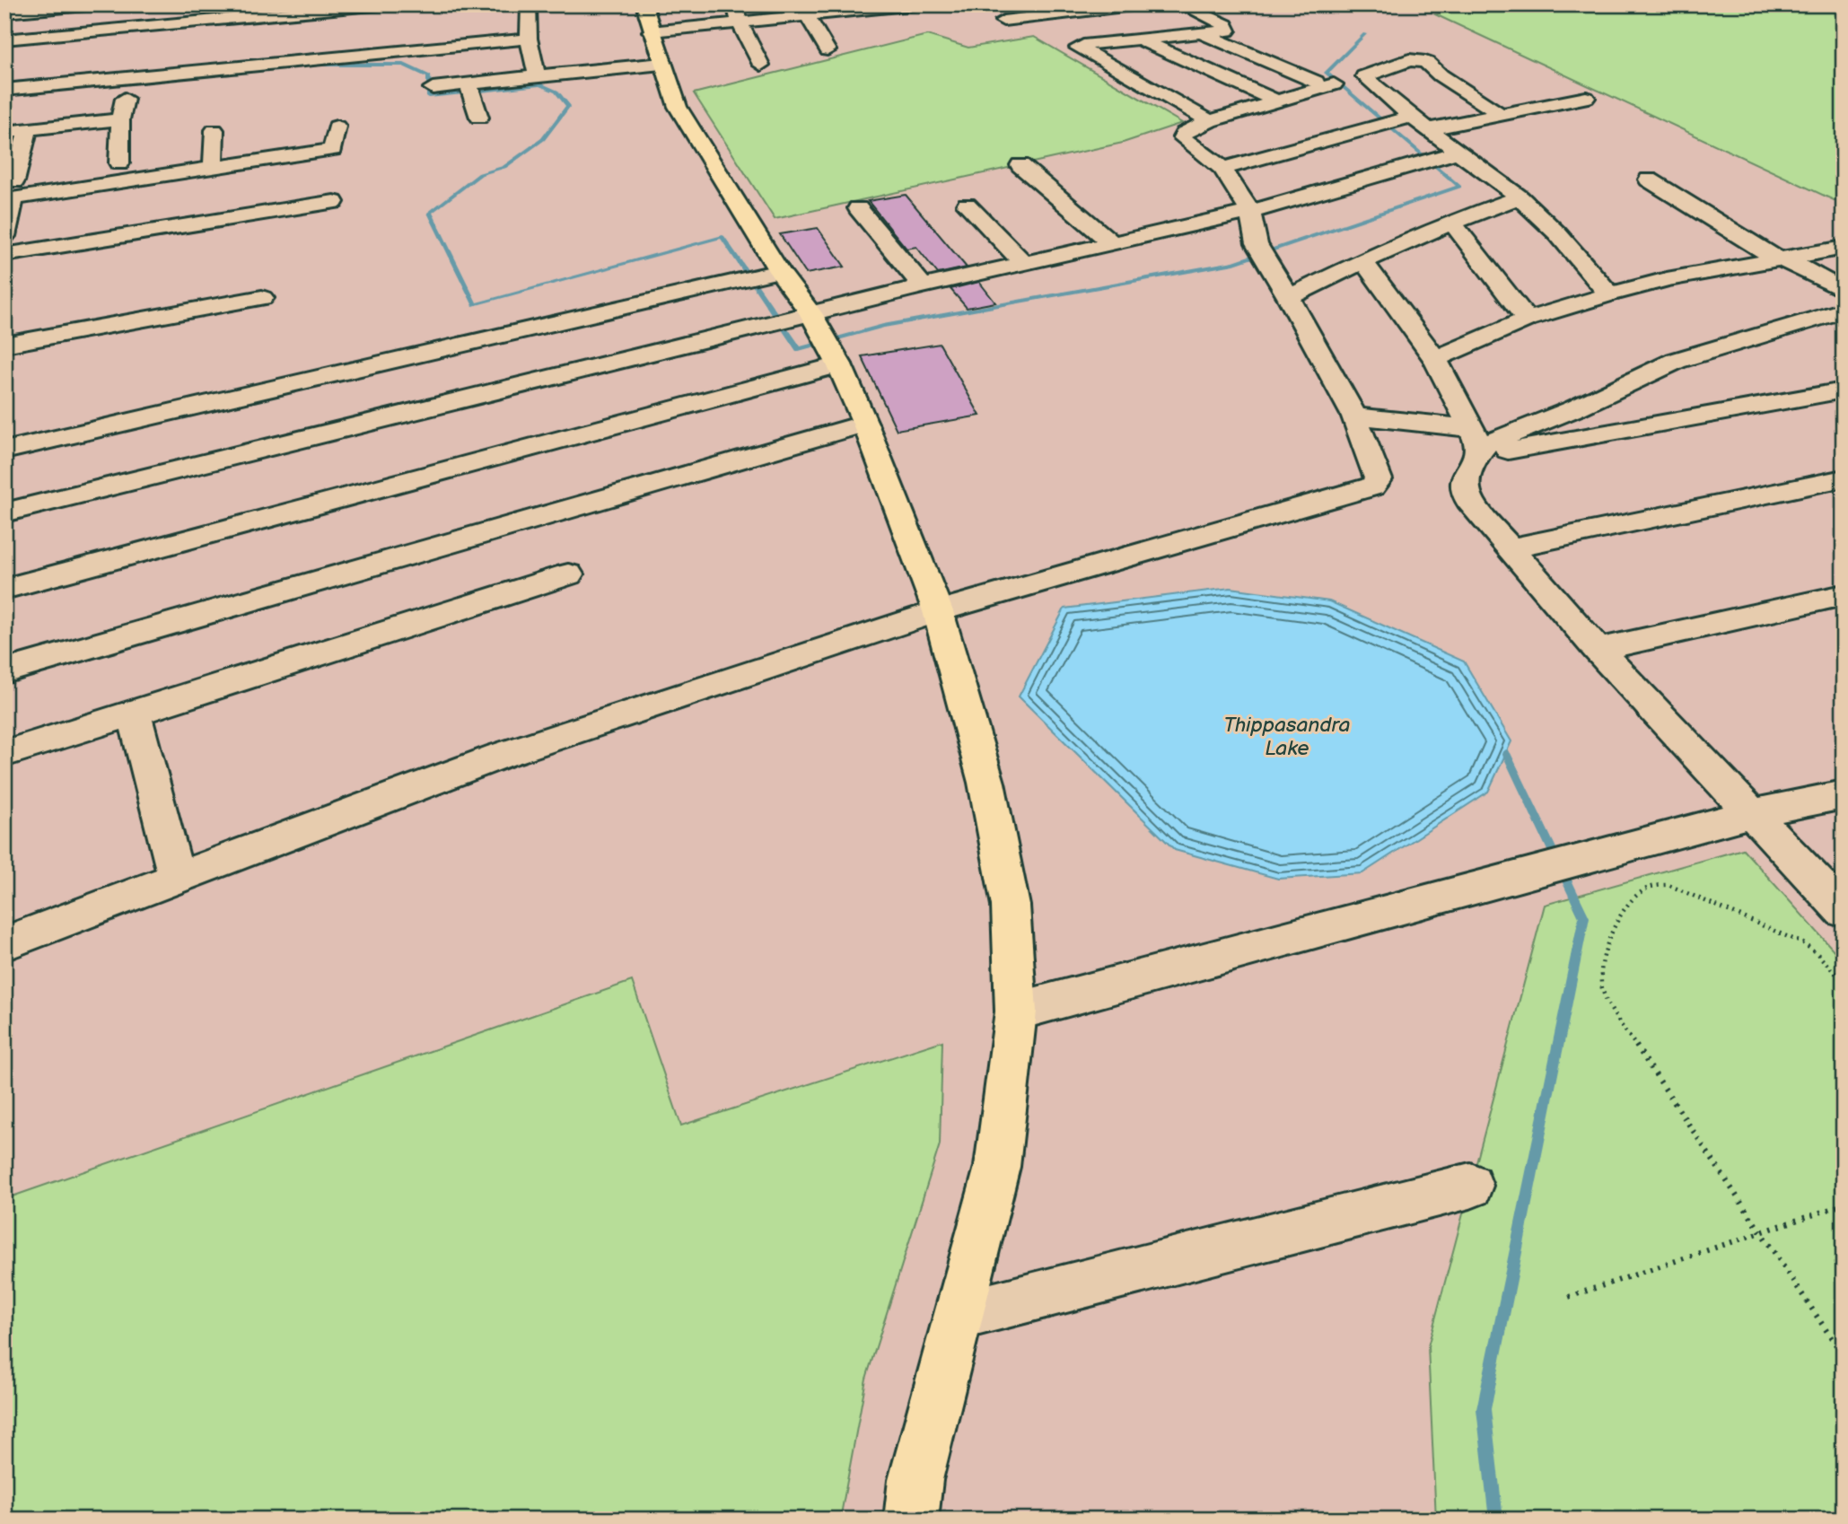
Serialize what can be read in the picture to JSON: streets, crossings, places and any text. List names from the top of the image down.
{
  "water": ["Thippasandra Lake"]
}
